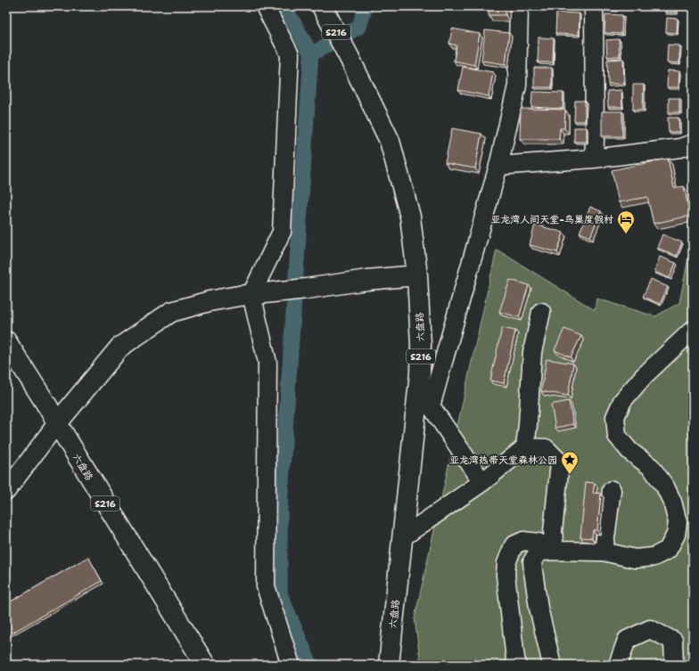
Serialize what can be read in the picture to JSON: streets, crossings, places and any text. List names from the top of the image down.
{
  "streets": {
    "main road": ["S216", "六盘路"]
  },
  "places": {
    "hotel": ["亚龙湾人间天堂-鸟巢度假村"],
    "place": ["亚龙湾热带天堂森林公园"]
  }
}
